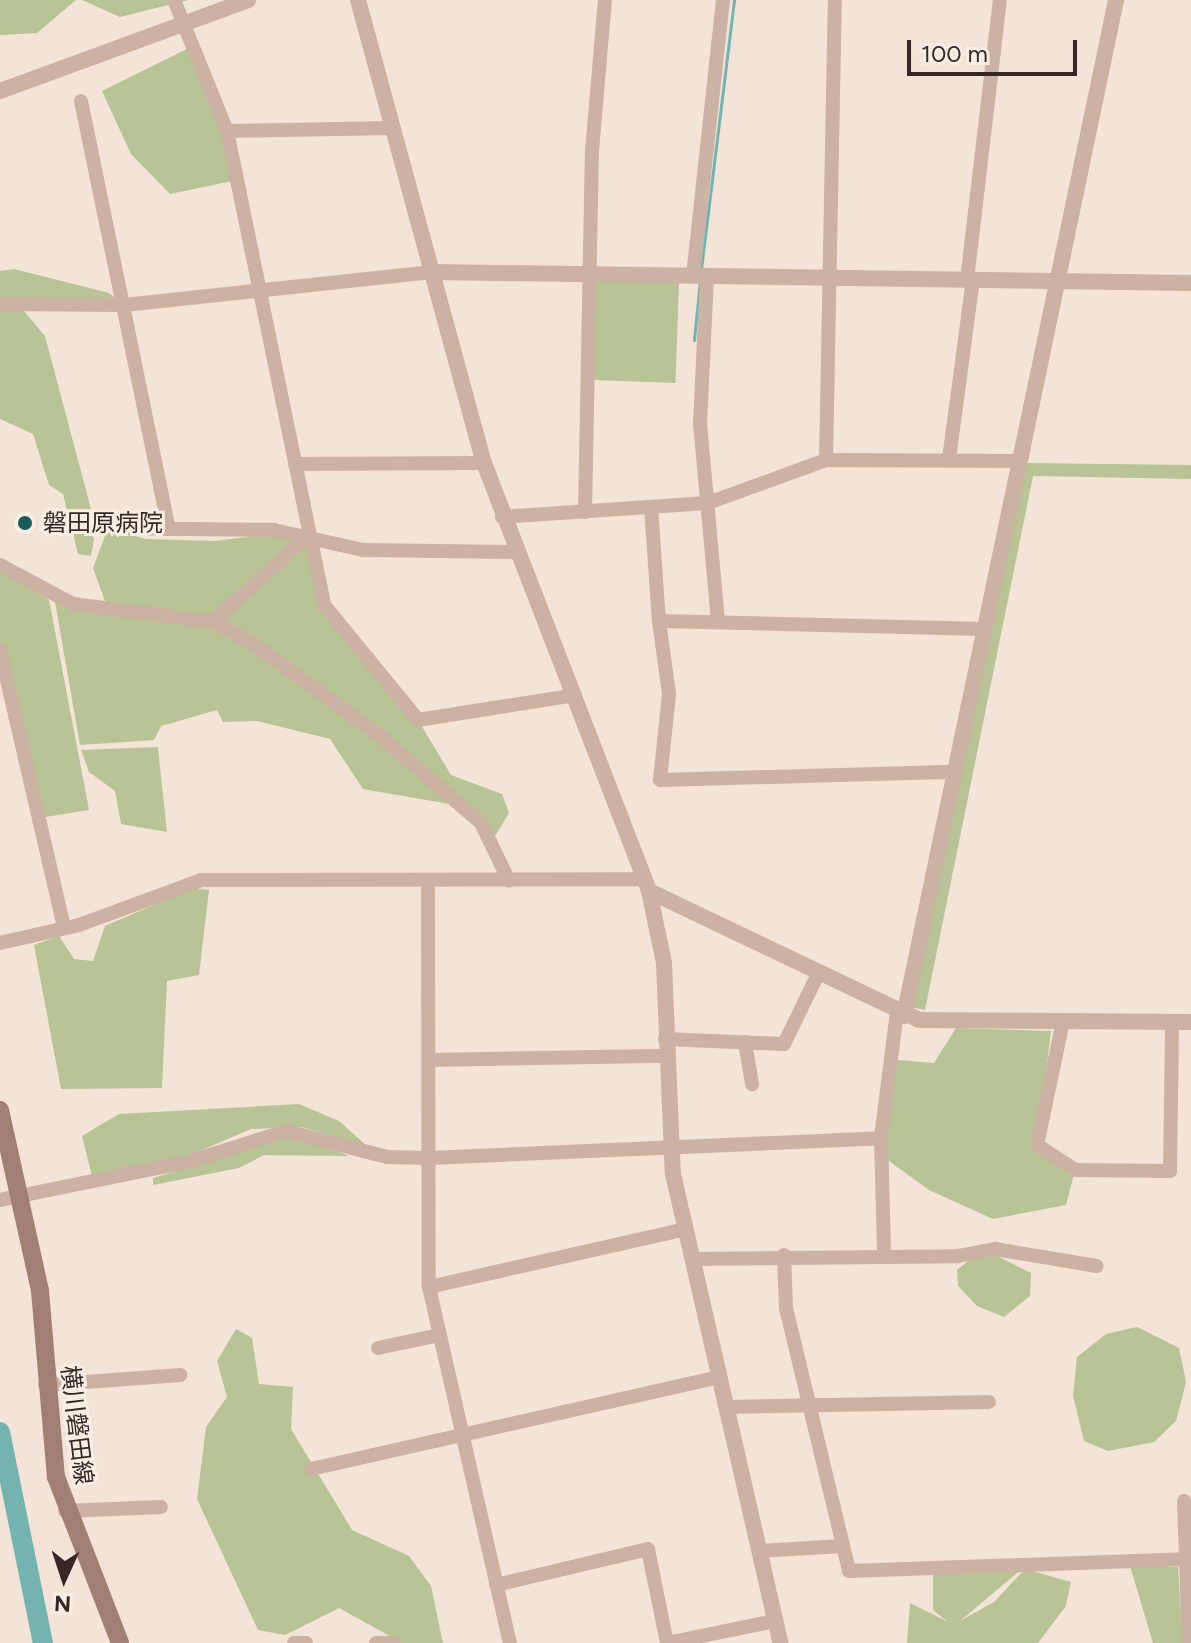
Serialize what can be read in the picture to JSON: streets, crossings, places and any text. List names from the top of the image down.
{
  "streets": {
    "main road": ["横川磐田線"]
  },
  "places": ["磐田原病院"],
  "scale_bar": "100 m",
  "north": "bottom"
}
